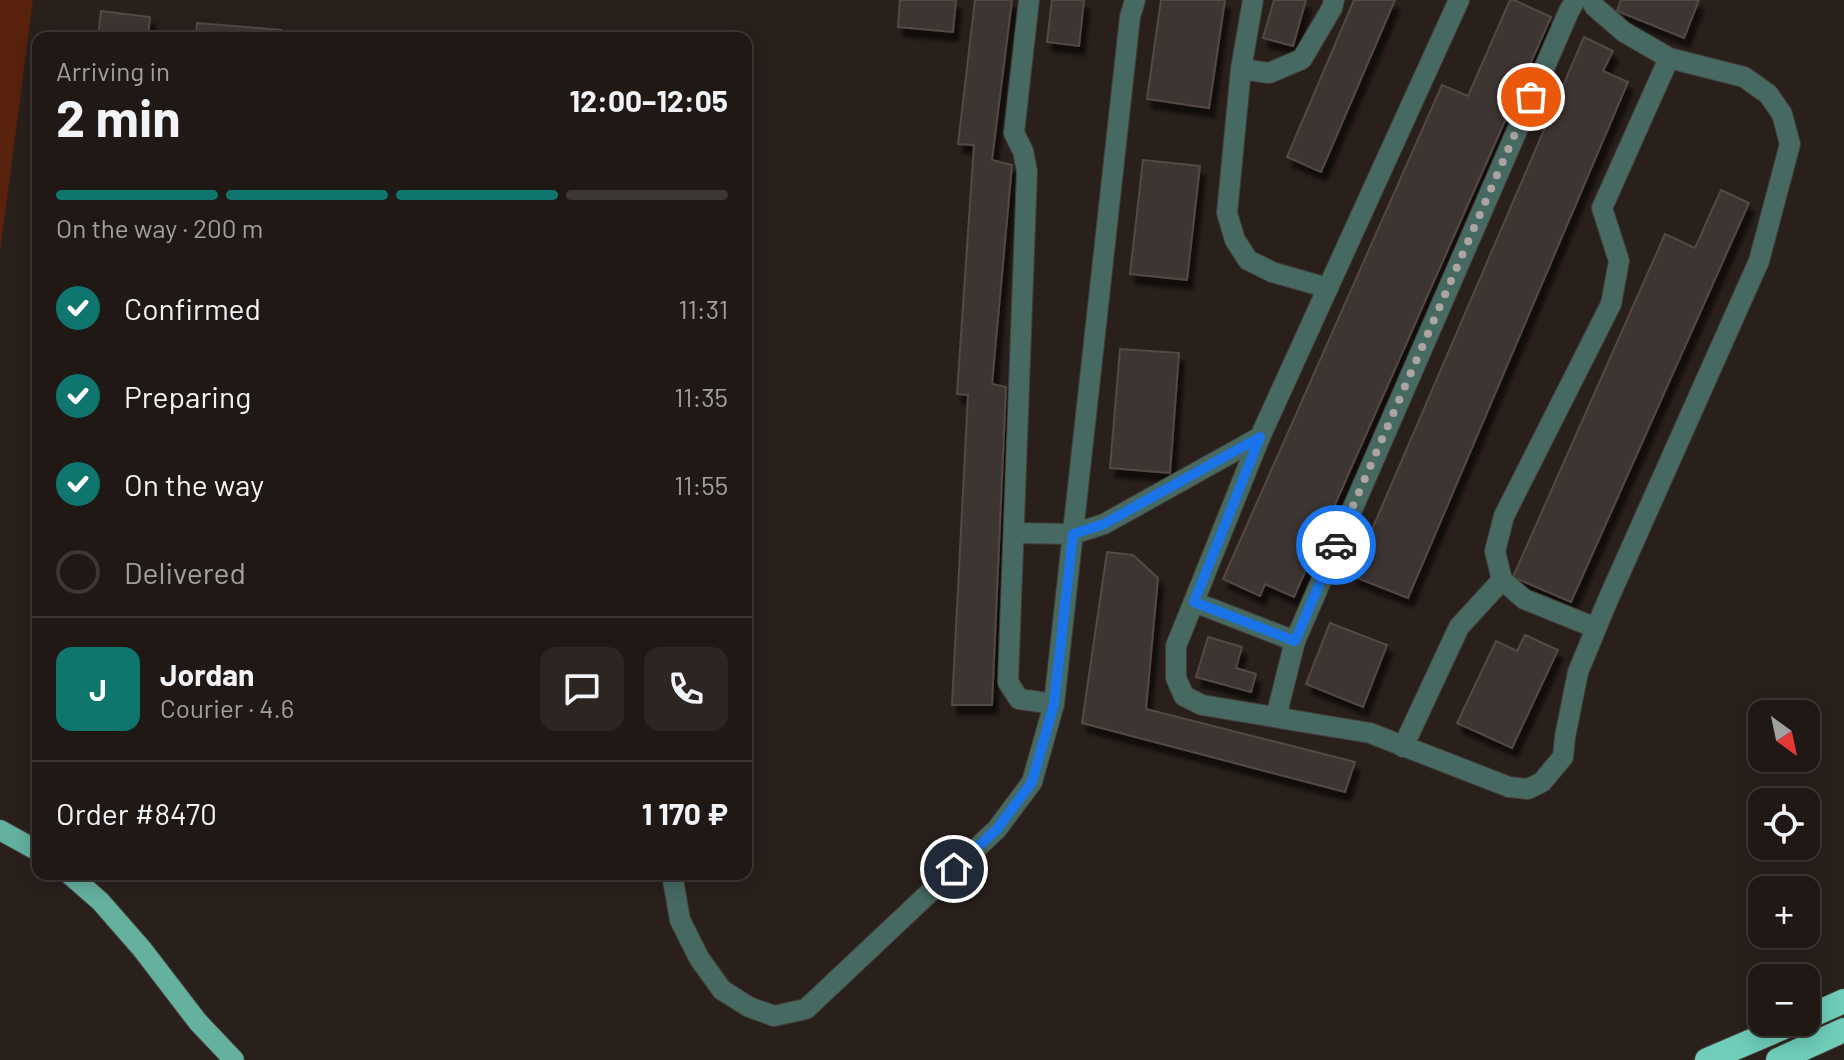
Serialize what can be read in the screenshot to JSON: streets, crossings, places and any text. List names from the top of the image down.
{
  "north": "bottom right",
  "page": {
    "heading": ["2 min", "Arriving in", "12:00–12:05"],
    "panel": [
      "Jordan",
      "Courier · 4.6",
      "Order #8470",
      "1 170 ₽"
    ],
    "bar": "On the way · 200 m",
    "list": [
      ["Confirmed", "11:31"],
      ["Preparing", "11:35"],
      ["On the way", "11:55"],
      "Delivered"
    ],
    "round": "J",
    "map_buttons": ["+", "−"]
  }
}
